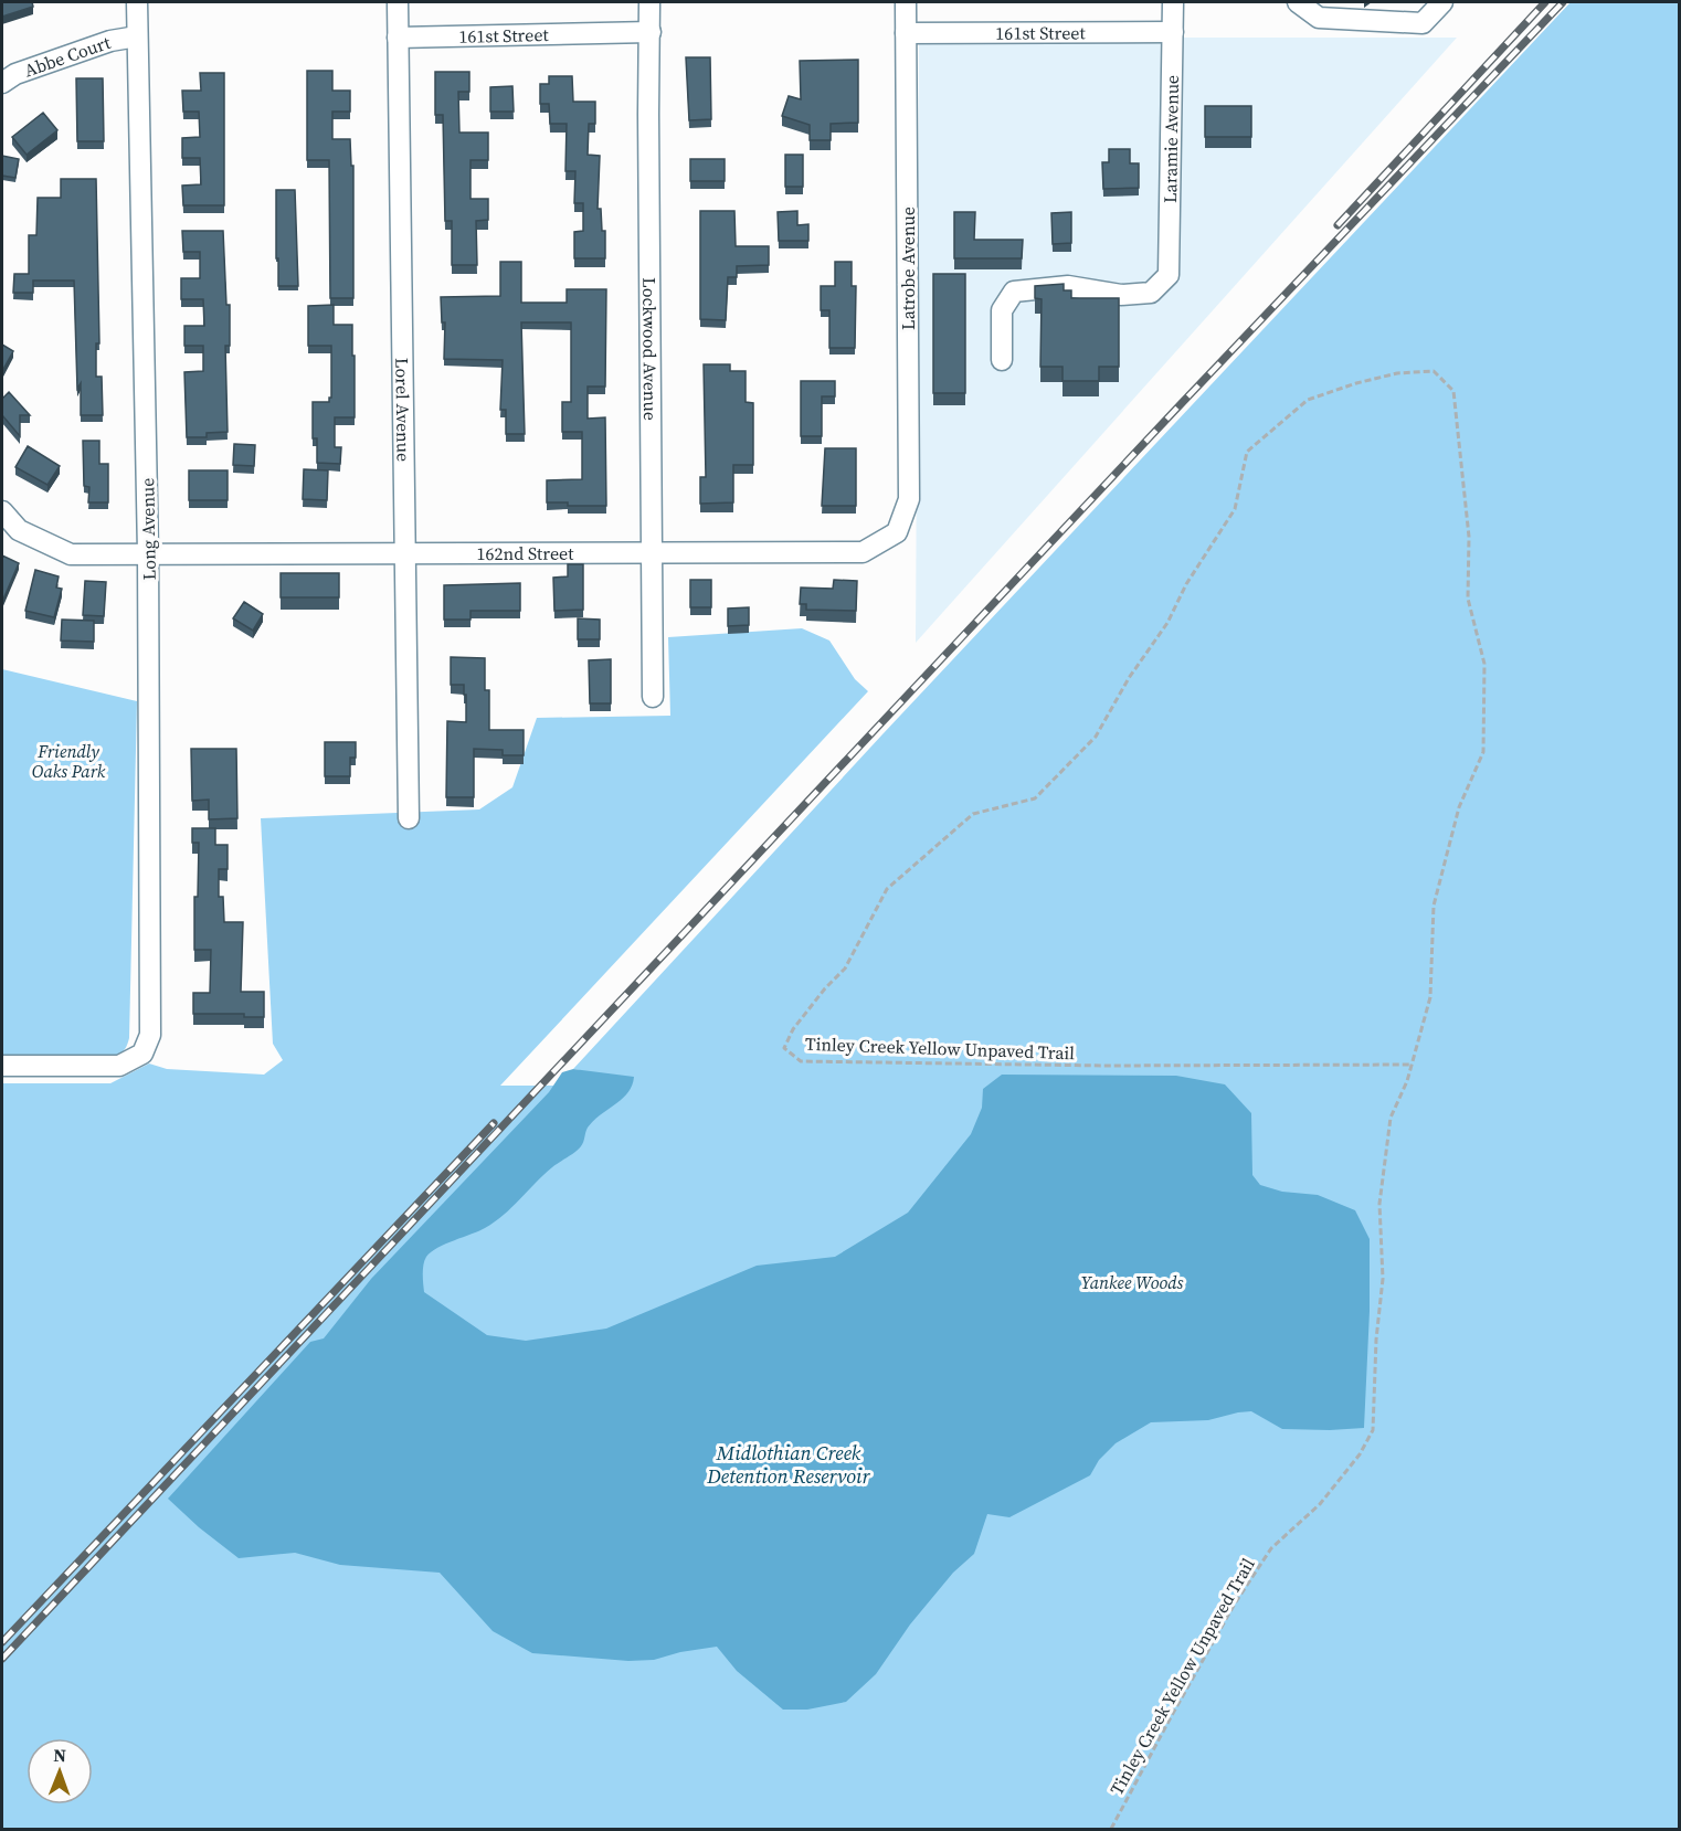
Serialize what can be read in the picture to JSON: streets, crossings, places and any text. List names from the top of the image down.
{
  "streets": {
    "street": [
      "161st Street",
      "Abbe Court",
      "Laramie Avenue",
      "Latrobe Avenue",
      "Lockwood Avenue",
      "Lorel Avenue",
      "Long Avenue",
      "162nd Street"
    ],
    "path": ["Tinley Creek Yellow Unpaved Trail"]
  },
  "crossings": [
    ["161st Street", "Laramie Avenue"],
    ["161st Street", "Latrobe Avenue"],
    ["161st Street", "Lockwood Avenue"],
    ["161st Street", "Lorel Avenue"],
    ["Abbe Court", "Long Avenue"],
    ["Latrobe Avenue", "162nd Street"],
    ["Lockwood Avenue", "162nd Street"],
    ["Lorel Avenue", "162nd Street"],
    ["Long Avenue", "162nd Street"]
  ],
  "water": ["Midlothian Creek Detention Reservoir"],
  "parks": ["Friendly Oaks Park", "Yankee Woods"],
  "north": "top"
}
